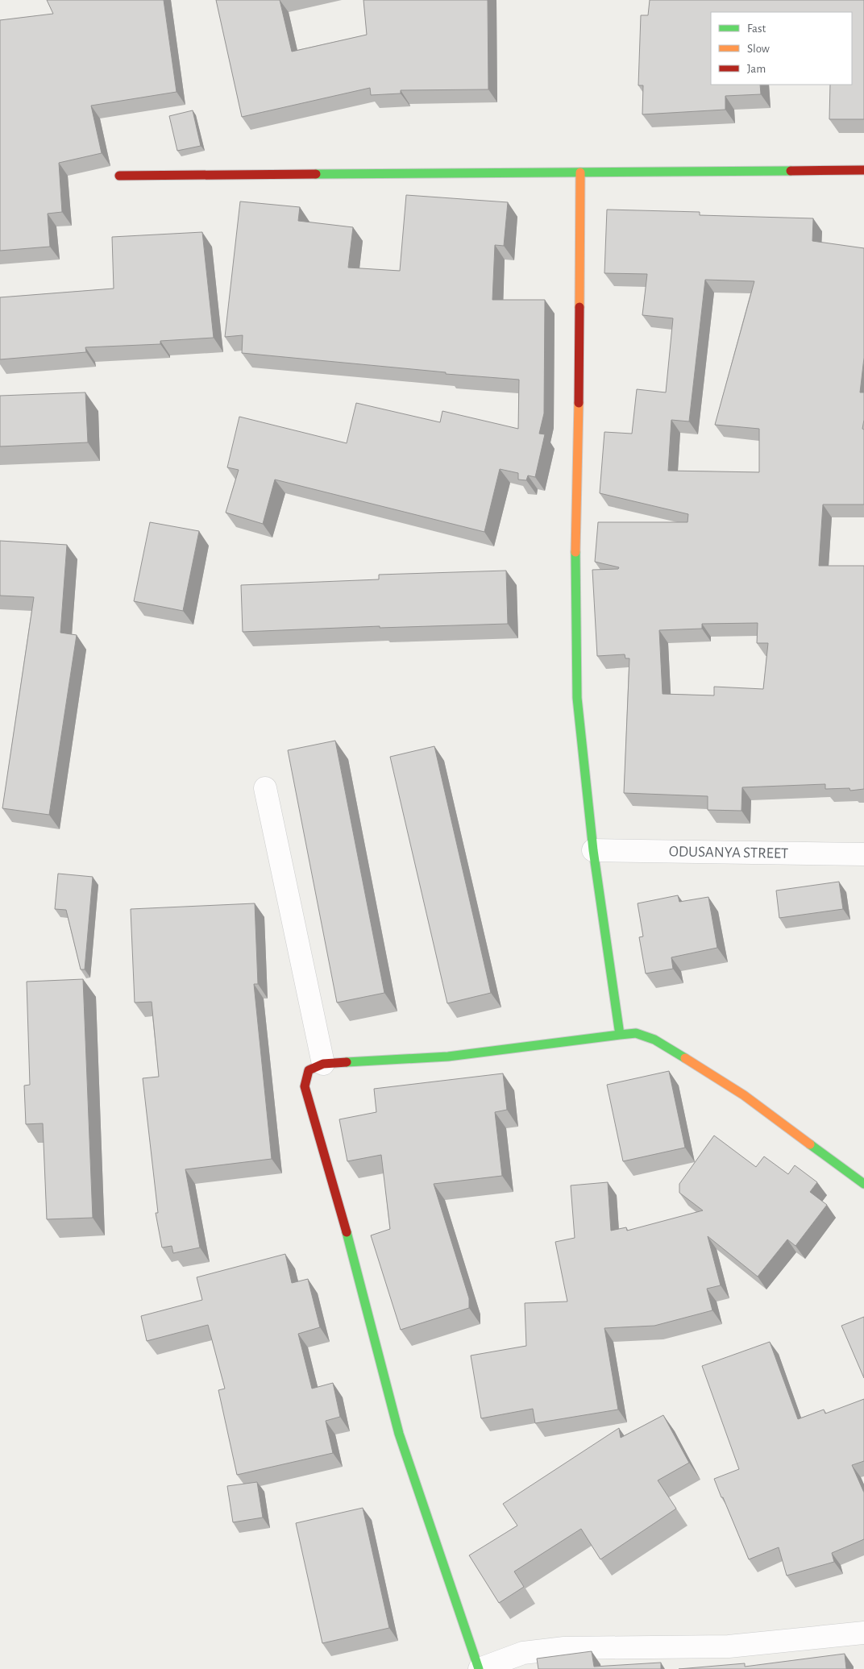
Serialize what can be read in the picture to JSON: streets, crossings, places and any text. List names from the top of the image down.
{
  "streets": {
    "street": ["ODUSANYA STREET"]
  },
  "legend": ["Fast", "Slow", "Jam"]
}
